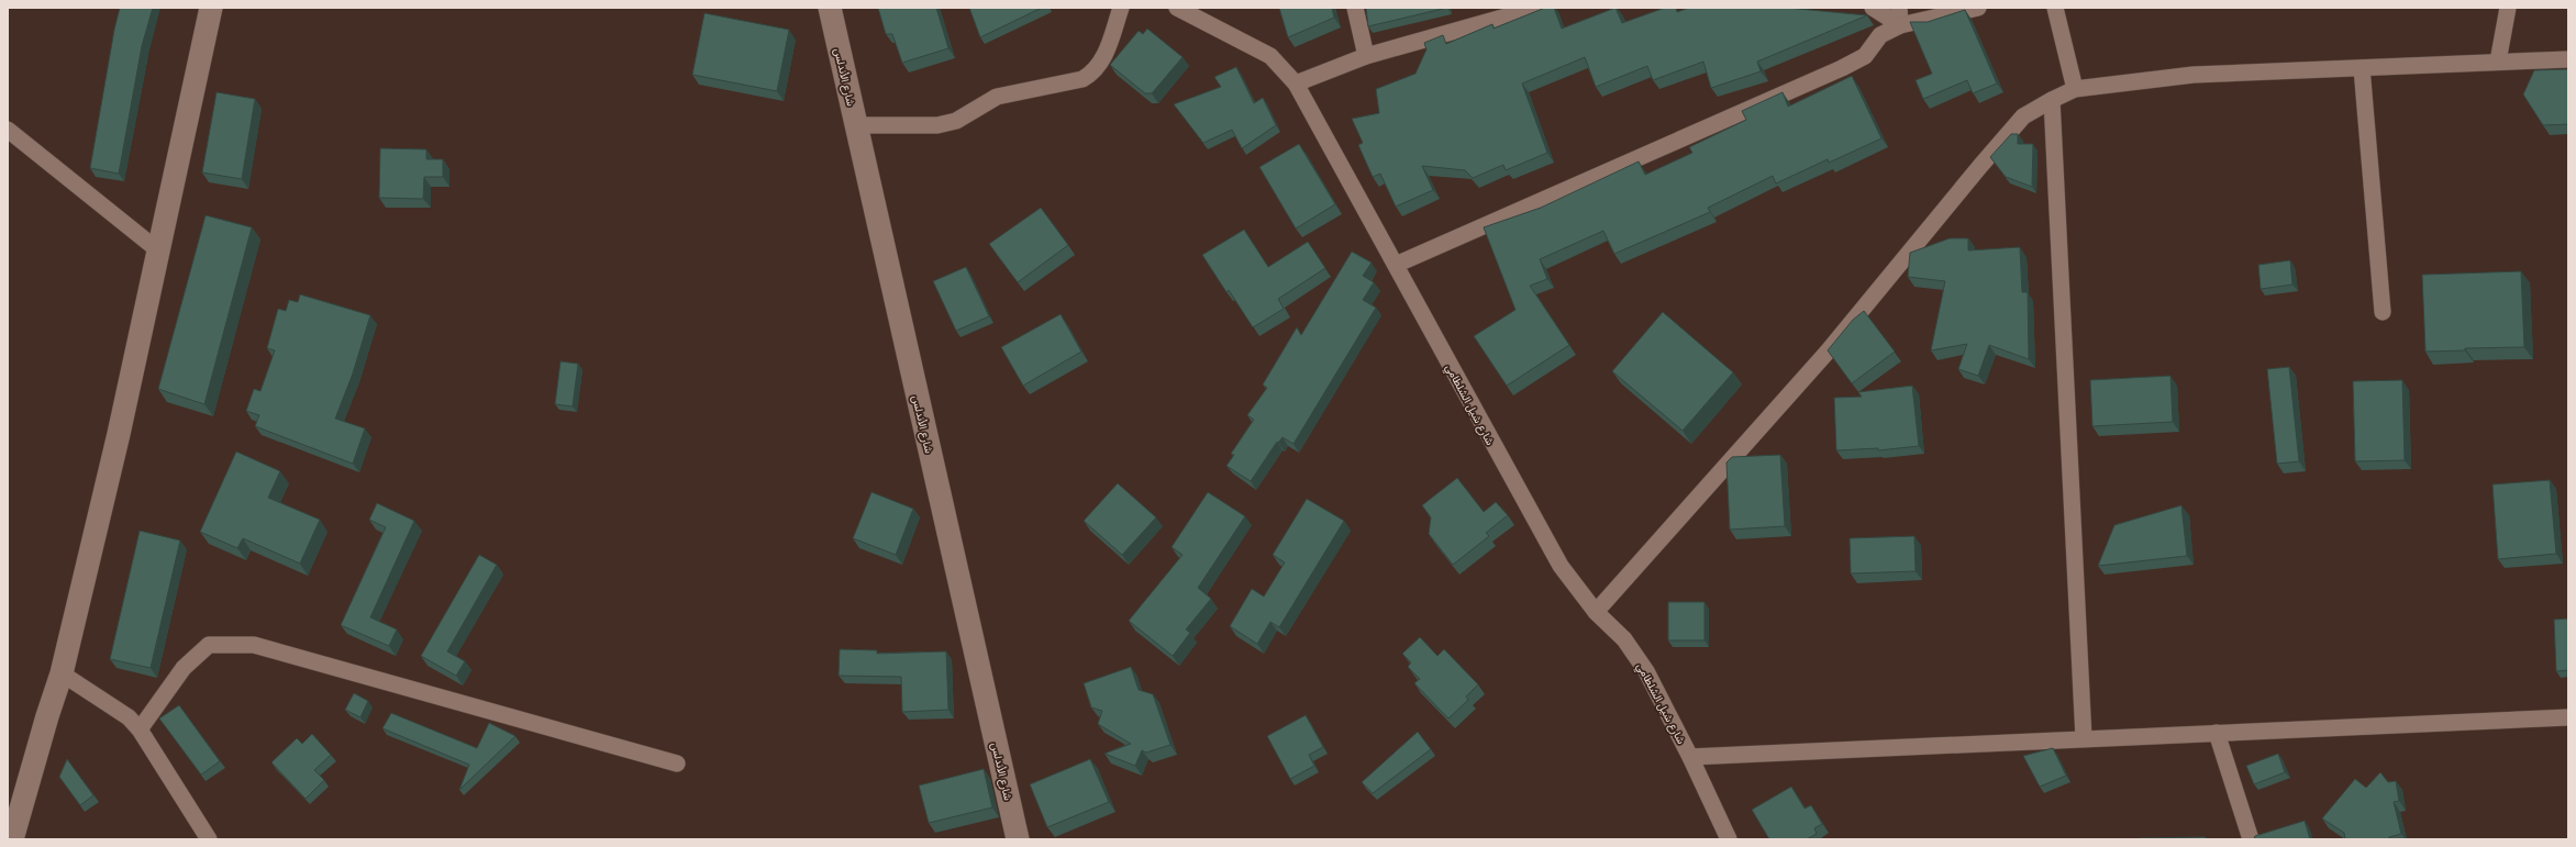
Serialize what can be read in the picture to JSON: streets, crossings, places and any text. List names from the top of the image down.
{
  "streets": {
    "main road": ["شارع الأندلس"],
    "street": ["شارع شيل الشلطامي"]
  }
}
